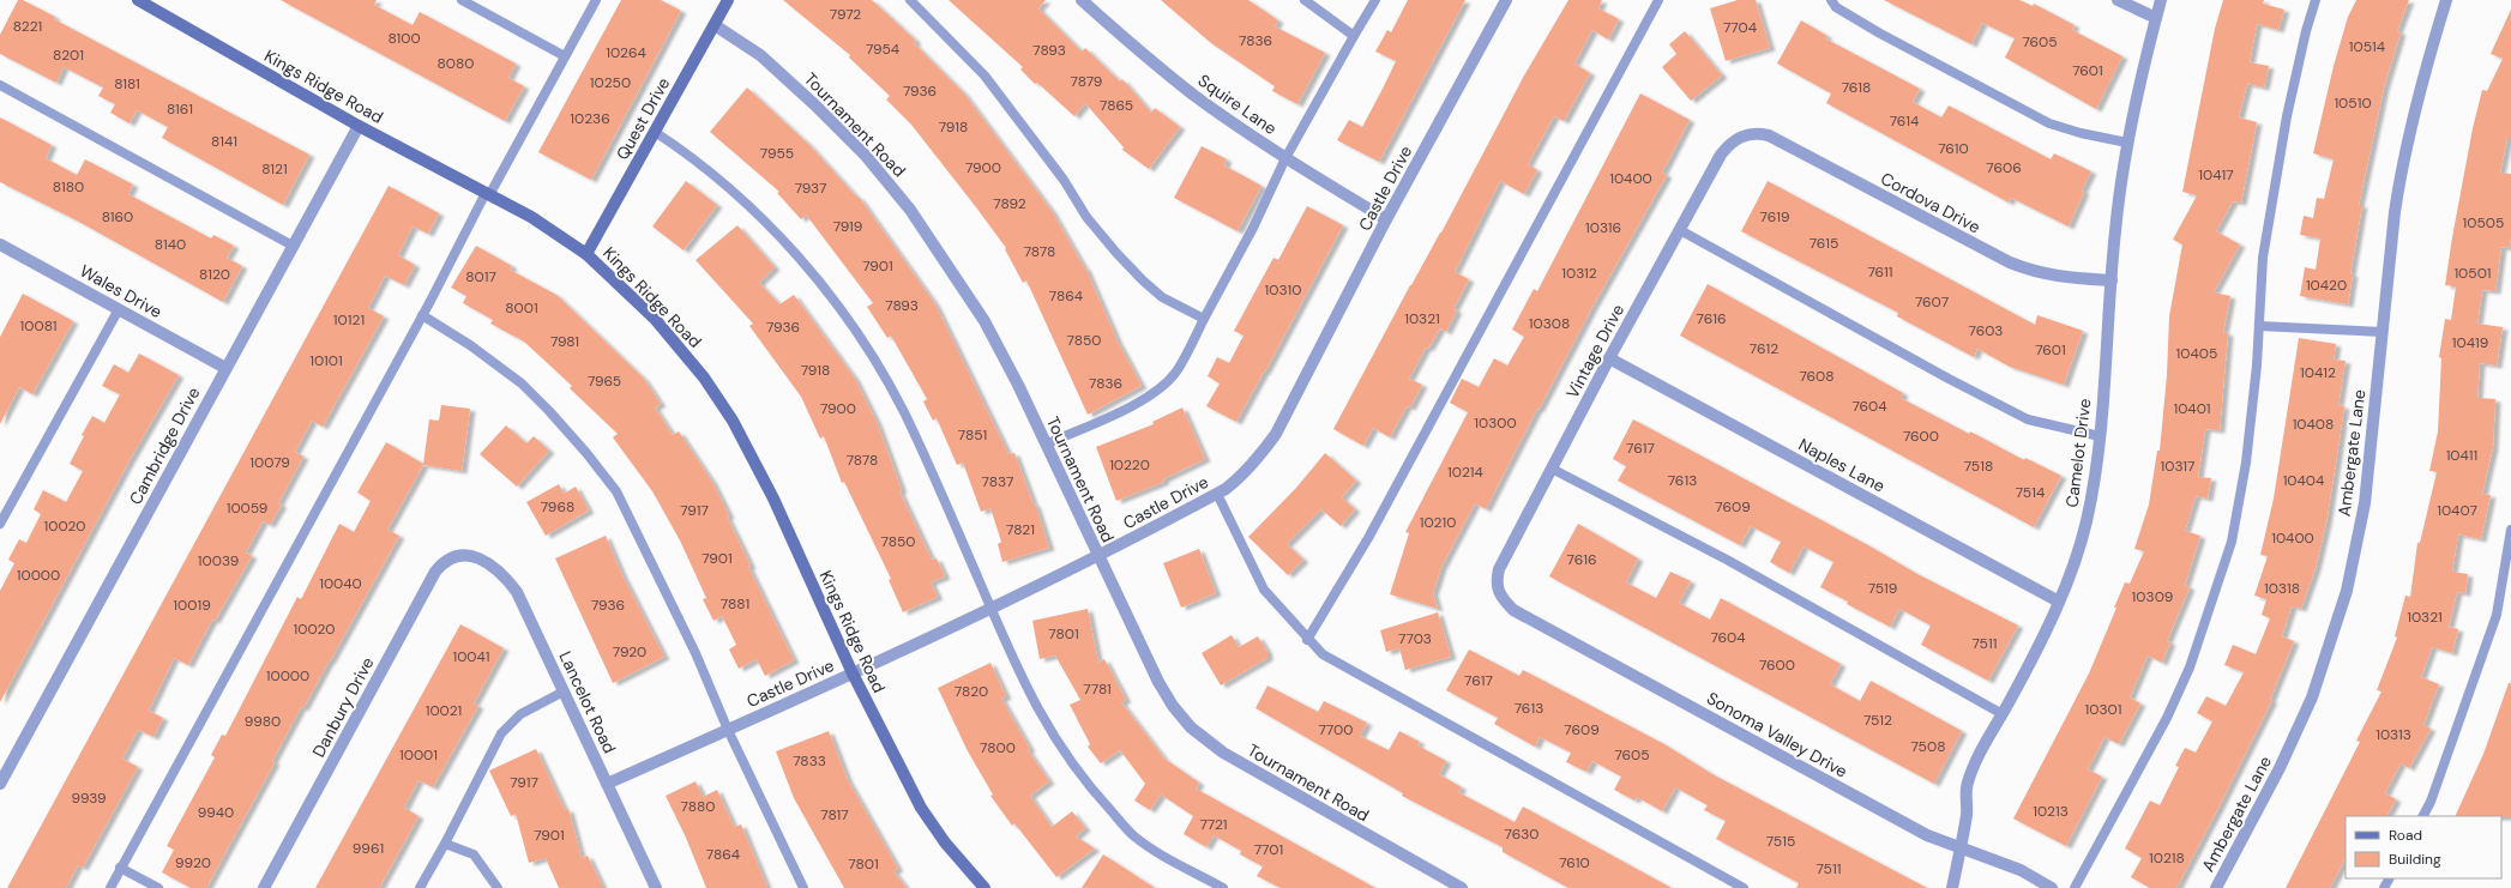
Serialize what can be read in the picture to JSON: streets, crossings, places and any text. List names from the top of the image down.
{
  "streets": {
    "street": [
      "Kings Ridge Road",
      "Squire Lane",
      "Quest Drive",
      "Tournament Road",
      "Castle Drive",
      "Cordova Drive",
      "Wales Drive",
      "Vintage Drive",
      "Cambridge Drive",
      "Camelot Drive",
      "Ambergate Lane",
      "Naples Lane",
      "Lancelot Road",
      "Danbury Drive",
      "Sonoma Valley Drive"
    ]
  },
  "crossings": [
    ["Kings Ridge Road", "Quest Drive"],
    ["Kings Ridge Road", "Castle Drive"],
    ["Kings Ridge Road", "Cambridge Drive"],
    ["Squire Lane", "Castle Drive"],
    ["Quest Drive", "Tournament Road"],
    ["Tournament Road", "Castle Drive"],
    ["Castle Drive", "Lancelot Road"],
    ["Cordova Drive", "Vintage Drive"],
    ["Cordova Drive", "Camelot Drive"],
    ["Wales Drive", "Cambridge Drive"],
    ["Vintage Drive", "Naples Lane"],
    ["Vintage Drive", "Sonoma Valley Drive"],
    ["Camelot Drive", "Naples Lane"],
    ["Camelot Drive", "Sonoma Valley Drive"],
    ["Lancelot Road", "Danbury Drive"]
  ],
  "house_numbers": [
    "7972",
    "8221",
    "7704",
    "8100",
    "7836",
    "7605",
    "10514",
    "7954",
    "7893",
    "10264",
    "8201",
    "8080",
    "7601",
    "7879",
    "10250",
    "8181",
    "7618",
    "7936",
    "10510",
    "7865",
    "8161",
    "10236",
    "7614",
    "7918",
    "8141",
    "7610",
    "7955",
    "7900",
    "7606",
    "8121",
    "10417",
    "10400",
    "8180",
    "7937",
    "7892",
    "8160",
    "7619",
    "10505",
    "7919",
    "10316",
    "7615",
    "8140",
    "7878",
    "7901",
    "7611",
    "10312",
    "10501",
    "8120",
    "8017",
    "10420",
    "10310",
    "7864",
    "7607",
    "7893",
    "8001",
    "10321",
    "7616",
    "10121",
    "10308",
    "10081",
    "7936",
    "7603",
    "7850",
    "7981",
    "10419",
    "7612",
    "7601",
    "10405",
    "10101",
    "7918",
    "10412",
    "7608",
    "7965",
    "7836",
    "7604",
    "7900",
    "10401",
    "10300",
    "10408",
    "7851",
    "7600",
    "7617",
    "10411",
    "7878",
    "10079",
    "10220",
    "7518",
    "10317",
    "10214",
    "7613",
    "10404",
    "7837",
    "7514",
    "7968",
    "7609",
    "10059",
    "7917",
    "10407",
    "10210",
    "10020",
    "7821",
    "10400",
    "7850",
    "7901",
    "7616",
    "10039",
    "10000",
    "10040",
    "7519",
    "10318",
    "10309",
    "7881",
    "10019",
    "7936",
    "10321",
    "10020",
    "7801",
    "7604",
    "7703",
    "7511",
    "7920",
    "10041",
    "7600",
    "10000",
    "7617",
    "7781",
    "7820",
    "7613",
    "10301",
    "10021",
    "7512",
    "9980",
    "7700",
    "7609",
    "10313",
    "7508",
    "7800",
    "10001",
    "7605",
    "7833",
    "7917",
    "9939",
    "7880",
    "10213",
    "9940",
    "7817",
    "7721",
    "7630",
    "7901",
    "7515",
    "9961",
    "7701",
    "7864",
    "10218",
    "9920",
    "7610",
    "7801",
    "7511"
  ],
  "legend": ["Road", "Building"]
}
